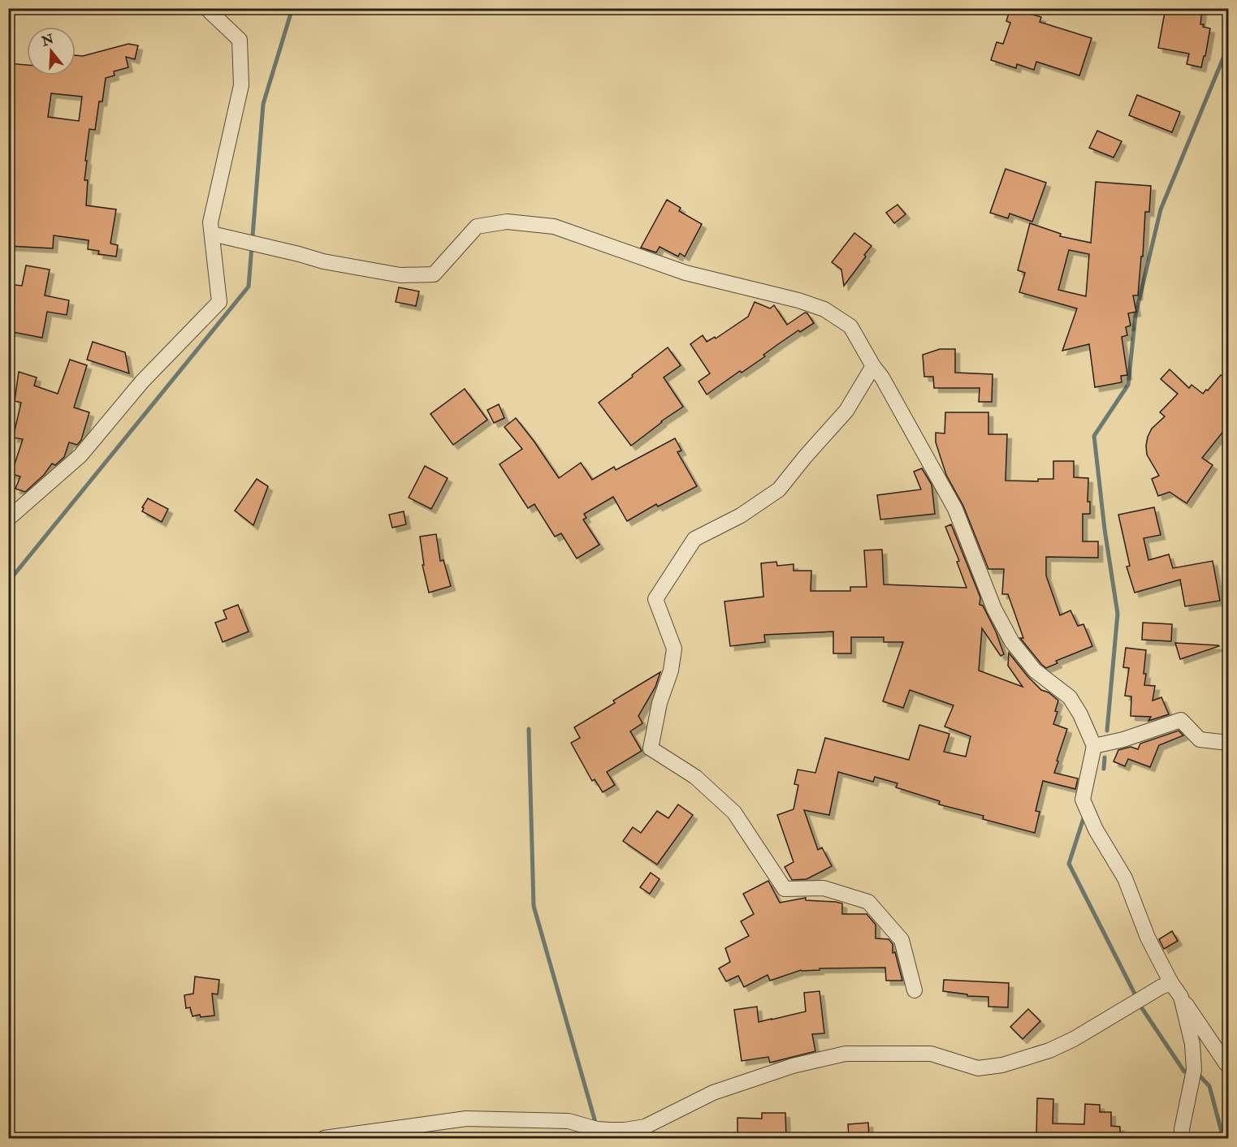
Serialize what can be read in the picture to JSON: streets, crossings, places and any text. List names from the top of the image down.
{
  "north": "top"
}
